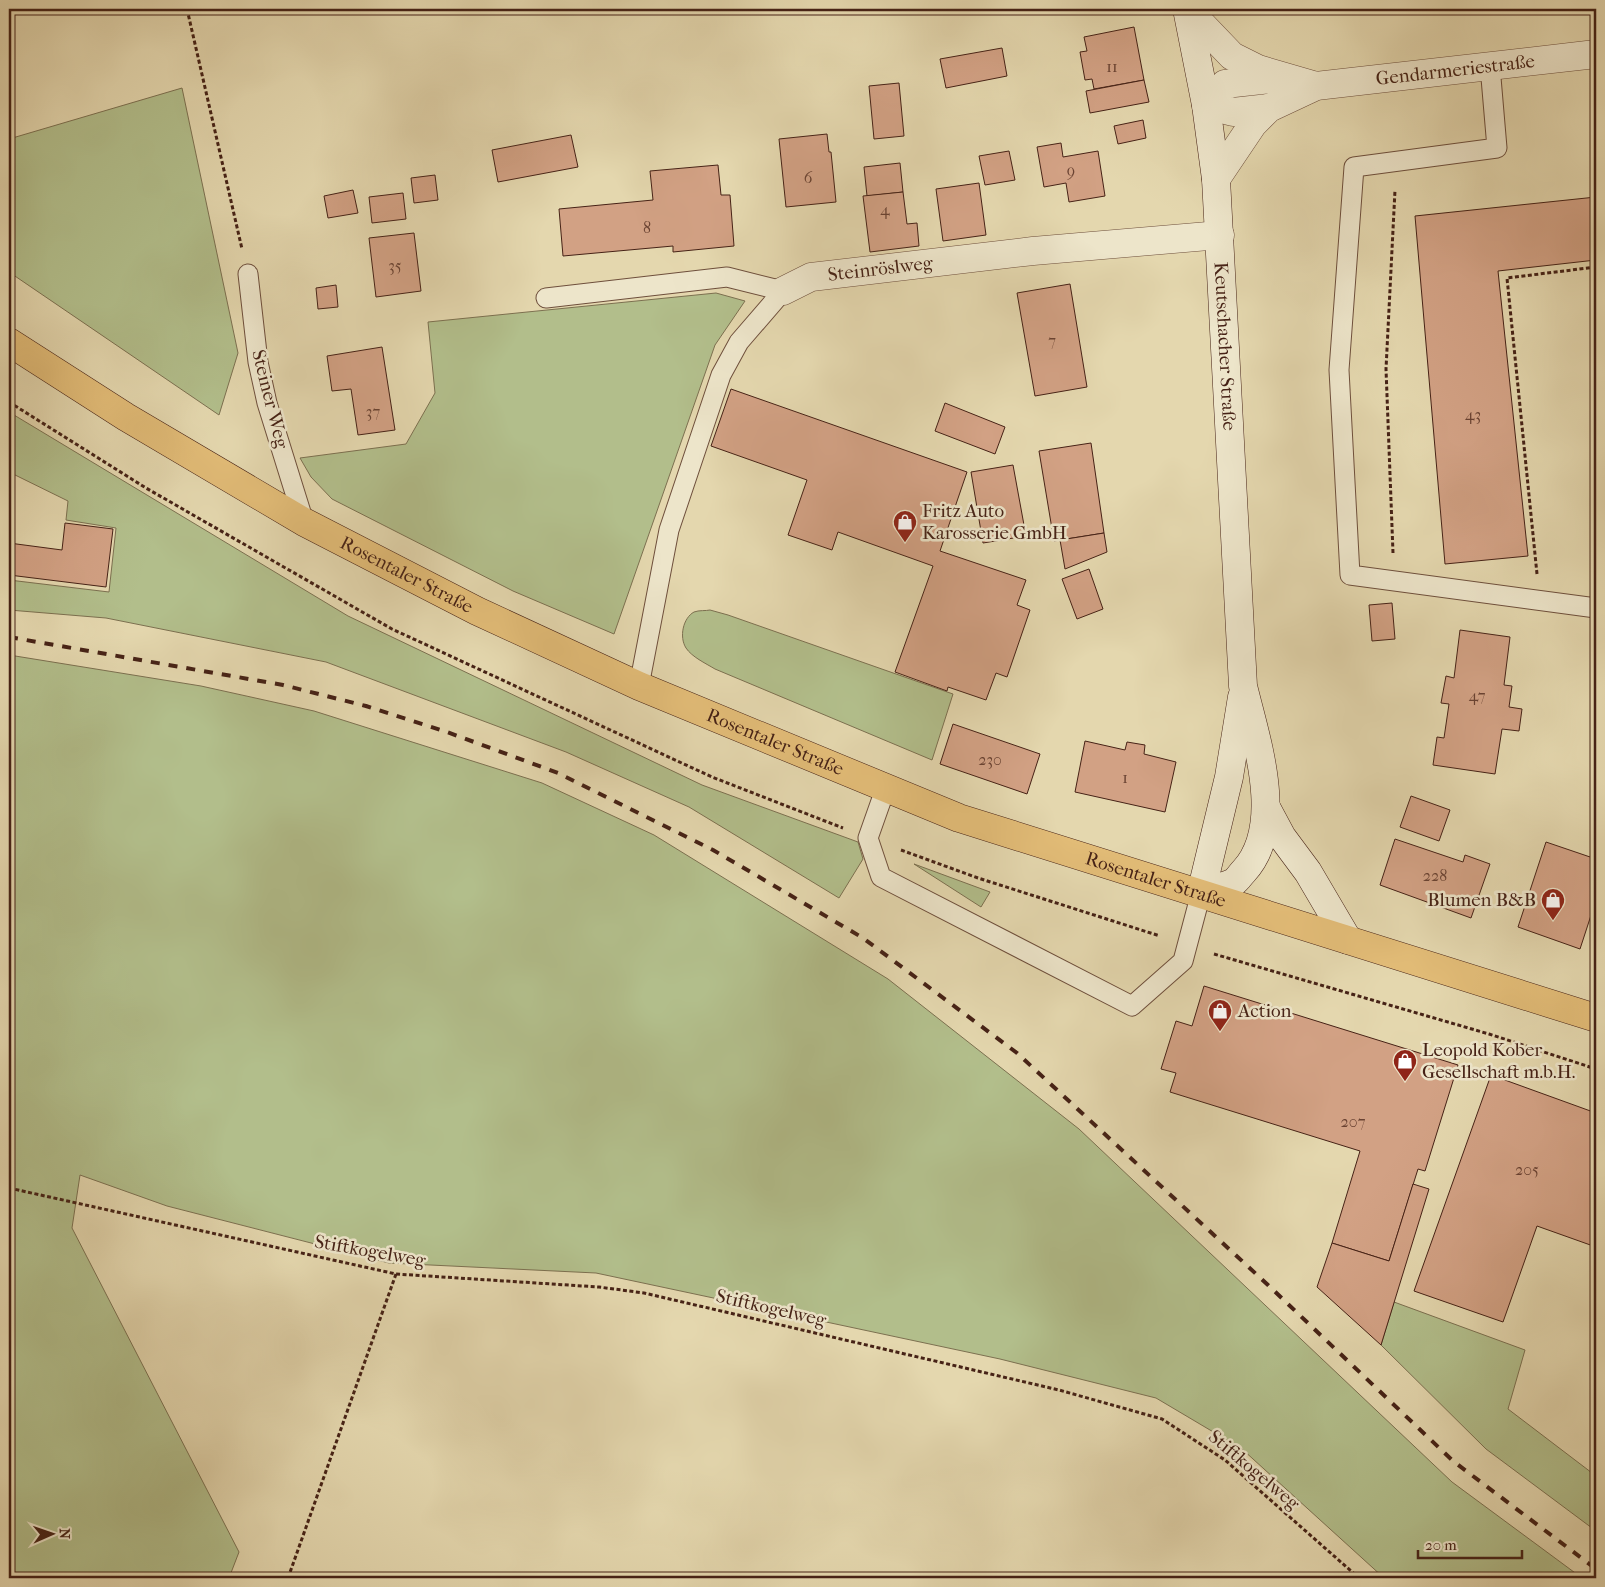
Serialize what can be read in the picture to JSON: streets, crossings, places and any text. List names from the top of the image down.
{
  "streets": {
    "main road": [
      "Gendarmeriestraße",
      "Steinröslweg",
      "Keutschacher Straße",
      "Rosentaler Straße"
    ],
    "lane": ["Steiner Weg"],
    "path": ["Stiftkogelweg"]
  },
  "crossings": [
    ["Gendarmeriestraße", "Keutschacher Straße"],
    ["Steinröslweg", "Keutschacher Straße"],
    ["Steiner Weg", "Rosentaler Straße"]
  ],
  "places": {
    "shop": [
      "Fritz Auto Karosserie GmbH",
      "Blumen B&B",
      "Action",
      "Leopold Kober Gesellschaft m.b.H."
    ]
  },
  "house_numbers": [
    "11",
    "9",
    "6",
    "4",
    "8",
    "35",
    "7",
    "37",
    "43",
    "47",
    "230",
    "1",
    "228",
    "207",
    "205"
  ],
  "scale_bar": "20 m",
  "north": "right"
}
